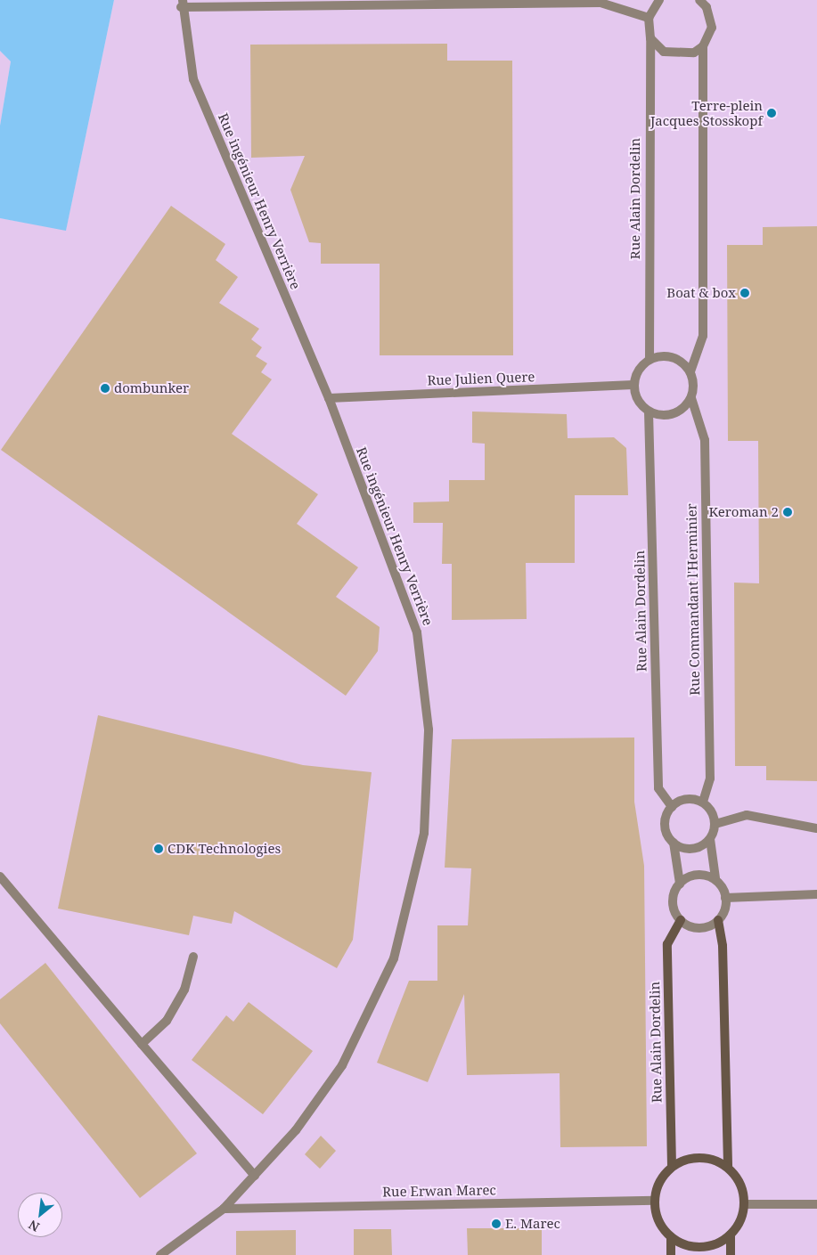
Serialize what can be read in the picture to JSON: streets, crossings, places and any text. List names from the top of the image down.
{
  "streets": {
    "street": [
      "Rue Alain Dordelin",
      "Rue ingénieur Henry Verrière",
      "Rue Julien Quere",
      "Rue Commandant l'Herminier",
      "Rue Erwan Marec"
    ]
  },
  "crossings": [
    ["Rue Alain Dordelin", "Rue Julien Quere"],
    ["Rue Alain Dordelin", "Rue Commandant l'Herminier"],
    ["Rue Alain Dordelin", "Rue Erwan Marec"],
    ["Rue ingénieur Henry Verrière", "Rue Julien Quere"],
    ["Rue ingénieur Henry Verrière", "Rue Erwan Marec"],
    ["Rue Julien Quere", "Rue Commandant l'Herminier"]
  ],
  "places": [
    "Terre-plein Jacques Stosskopf",
    "Boat & box",
    "dombunker",
    "Keroman 2",
    "CDK Technologies",
    "E. Marec"
  ],
  "north": "bottom left"
}
